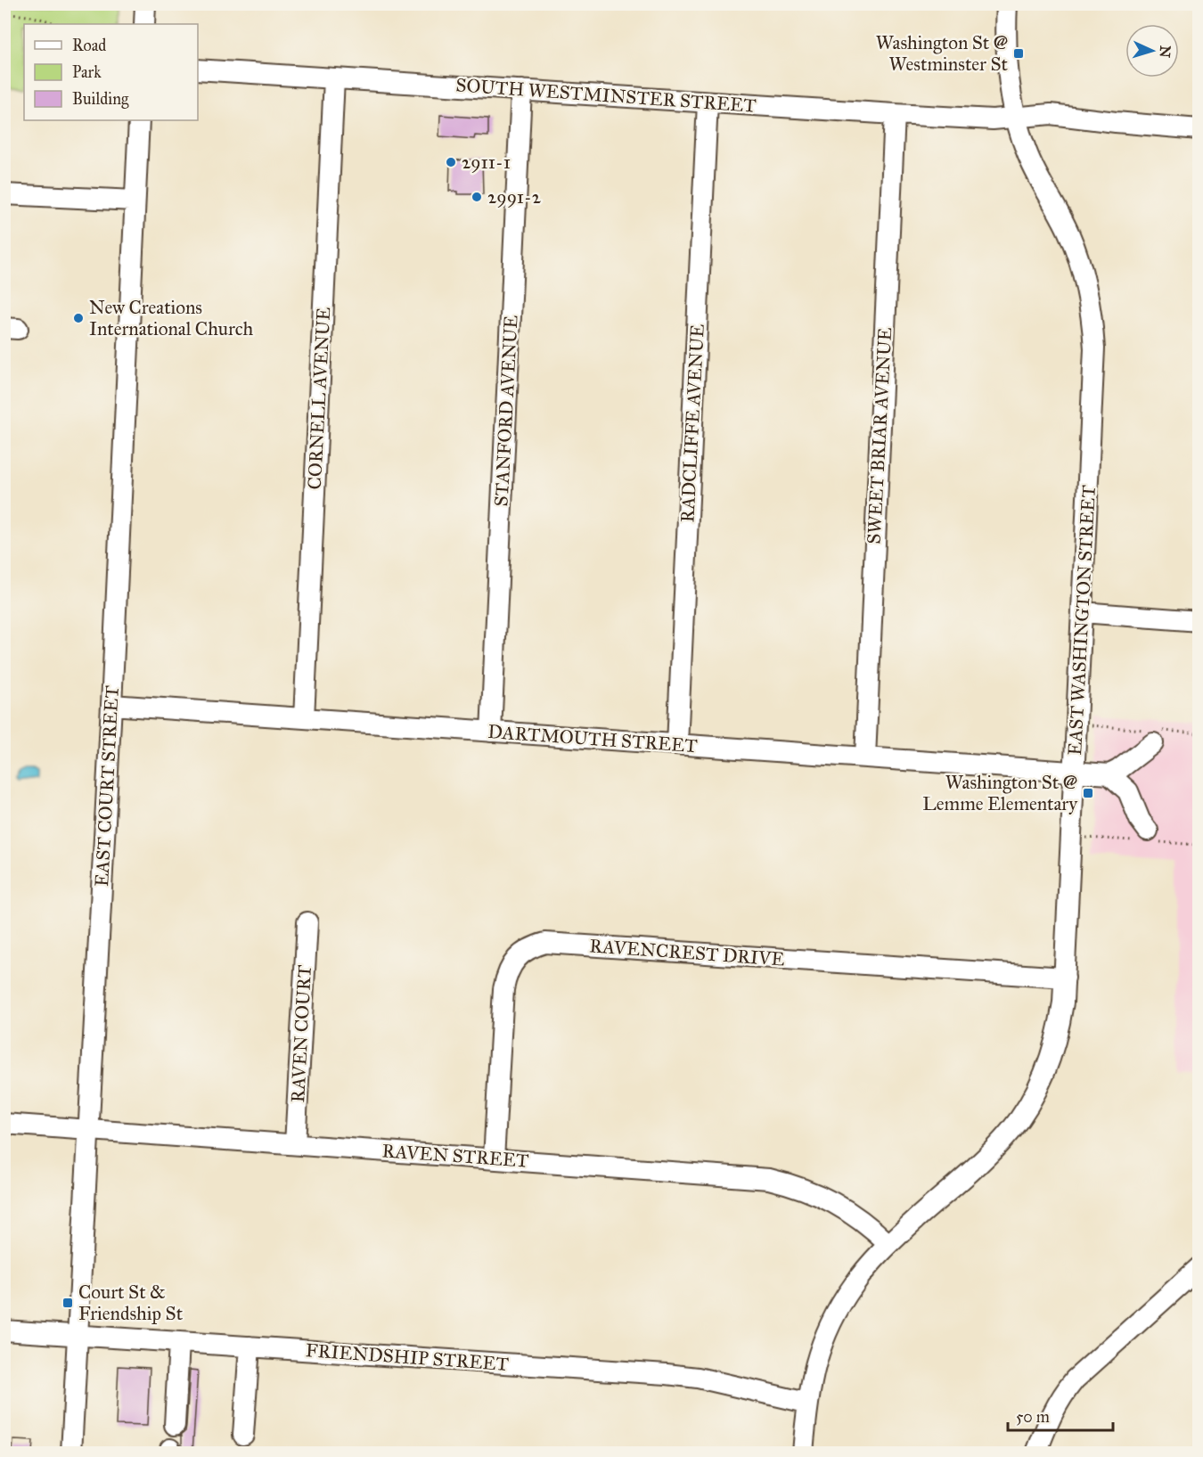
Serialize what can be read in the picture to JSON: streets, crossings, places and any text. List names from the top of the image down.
{
  "streets": {
    "street": [
      "SOUTH WESTMINSTER STREET",
      "CORNELL AVENUE",
      "STANFORD AVENUE",
      "RADCLIFFE AVENUE",
      "SWEET BRIAR AVENUE",
      "EAST WASHINGTON STREET",
      "DARTMOUTH STREET",
      "EAST COURT STREET",
      "RAVENCREST DRIVE",
      "RAVEN COURT",
      "RAVEN STREET",
      "FRIENDSHIP STREET"
    ]
  },
  "crossings": [
    ["SOUTH WESTMINSTER STREET", "CORNELL AVENUE"],
    ["SOUTH WESTMINSTER STREET", "STANFORD AVENUE"],
    ["SOUTH WESTMINSTER STREET", "RADCLIFFE AVENUE"],
    ["SOUTH WESTMINSTER STREET", "SWEET BRIAR AVENUE"],
    ["SOUTH WESTMINSTER STREET", "EAST WASHINGTON STREET"],
    ["CORNELL AVENUE", "DARTMOUTH STREET"],
    ["STANFORD AVENUE", "DARTMOUTH STREET"],
    ["RADCLIFFE AVENUE", "DARTMOUTH STREET"],
    ["SWEET BRIAR AVENUE", "DARTMOUTH STREET"],
    ["EAST WASHINGTON STREET", "DARTMOUTH STREET"],
    ["EAST WASHINGTON STREET", "RAVENCREST DRIVE"],
    ["EAST WASHINGTON STREET", "RAVEN STREET"],
    ["EAST WASHINGTON STREET", "FRIENDSHIP STREET"],
    ["DARTMOUTH STREET", "EAST COURT STREET"],
    ["EAST COURT STREET", "RAVEN STREET"],
    ["EAST COURT STREET", "FRIENDSHIP STREET"],
    ["RAVENCREST DRIVE", "RAVEN STREET"],
    ["RAVEN COURT", "RAVEN STREET"]
  ],
  "places": {
    "transit": ["Washington St @ Westminster St", "Washington St @ Lemme Elementary", "Court St & Friendship St"],
    "other": ["2911-1", "2991-2", "New Creations International Church"]
  },
  "legend": ["Road", "Park", "Building"],
  "scale_bar": "50 m",
  "north": "right"
}
